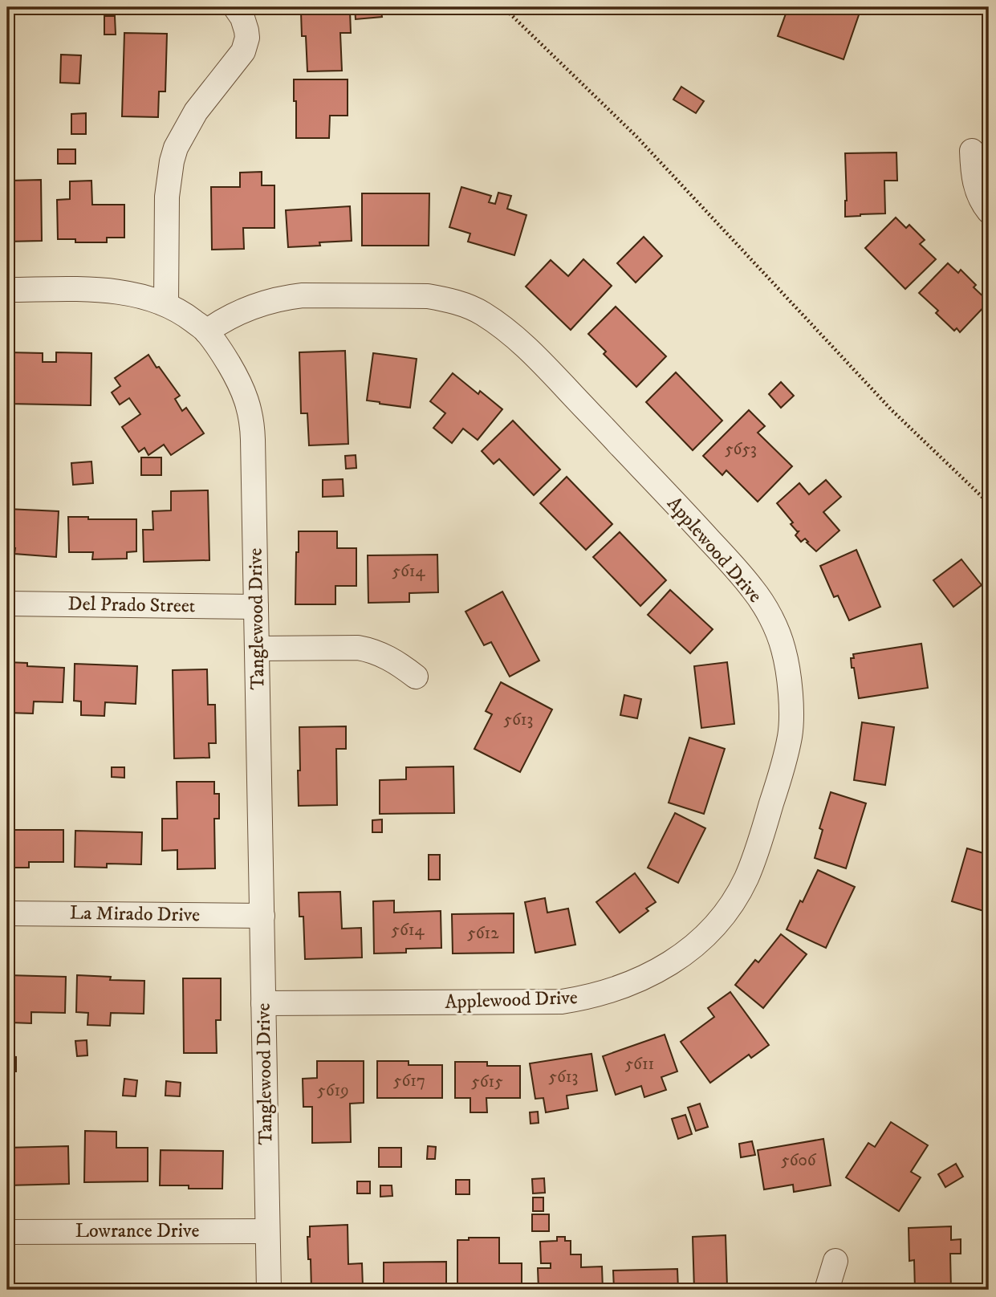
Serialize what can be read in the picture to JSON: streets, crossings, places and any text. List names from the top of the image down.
{
  "streets": {
    "street": [
      "Applewood Drive",
      "Del Prado Street",
      "Tanglewood Drive",
      "La Mirado Drive",
      "Lowrance Drive"
    ]
  },
  "crossings": [
    ["Applewood Drive", "Tanglewood Drive"],
    ["Del Prado Street", "Tanglewood Drive"],
    ["Tanglewood Drive", "La Mirado Drive"],
    ["Tanglewood Drive", "Lowrance Drive"]
  ],
  "house_numbers": [
    "5653",
    "5614",
    "5613",
    "5614",
    "5612",
    "5611",
    "5613",
    "5617",
    "5615",
    "5619",
    "5606"
  ]
}
